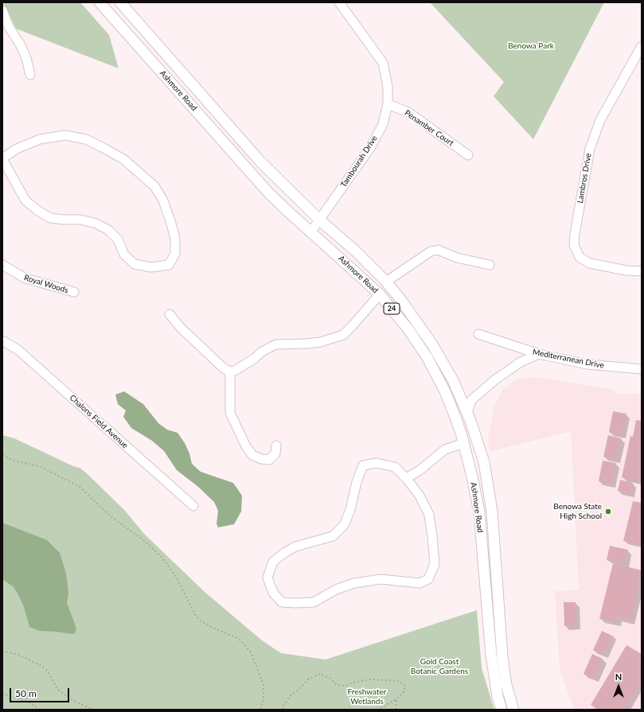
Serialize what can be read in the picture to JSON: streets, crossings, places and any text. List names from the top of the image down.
{
  "streets": {
    "main road": ["Ashmore Road", "24"],
    "street": [
      "Penamber Court",
      "Tambourah Drive",
      "Lambros Drive",
      "Royal Woods",
      "Mediterranean Drive",
      "Chalons Field Avenue"
    ]
  },
  "crossings": [
    ["Ashmore Road", "Tambourah Drive"],
    ["Penamber Court", "Tambourah Drive"]
  ],
  "parks": ["Benowa Park", "Gold Coast Botanic Gardens", "Freshwater Wetlands"],
  "places": ["Benowa State High School"],
  "scale_bar": "50 m",
  "north": "top"
}
